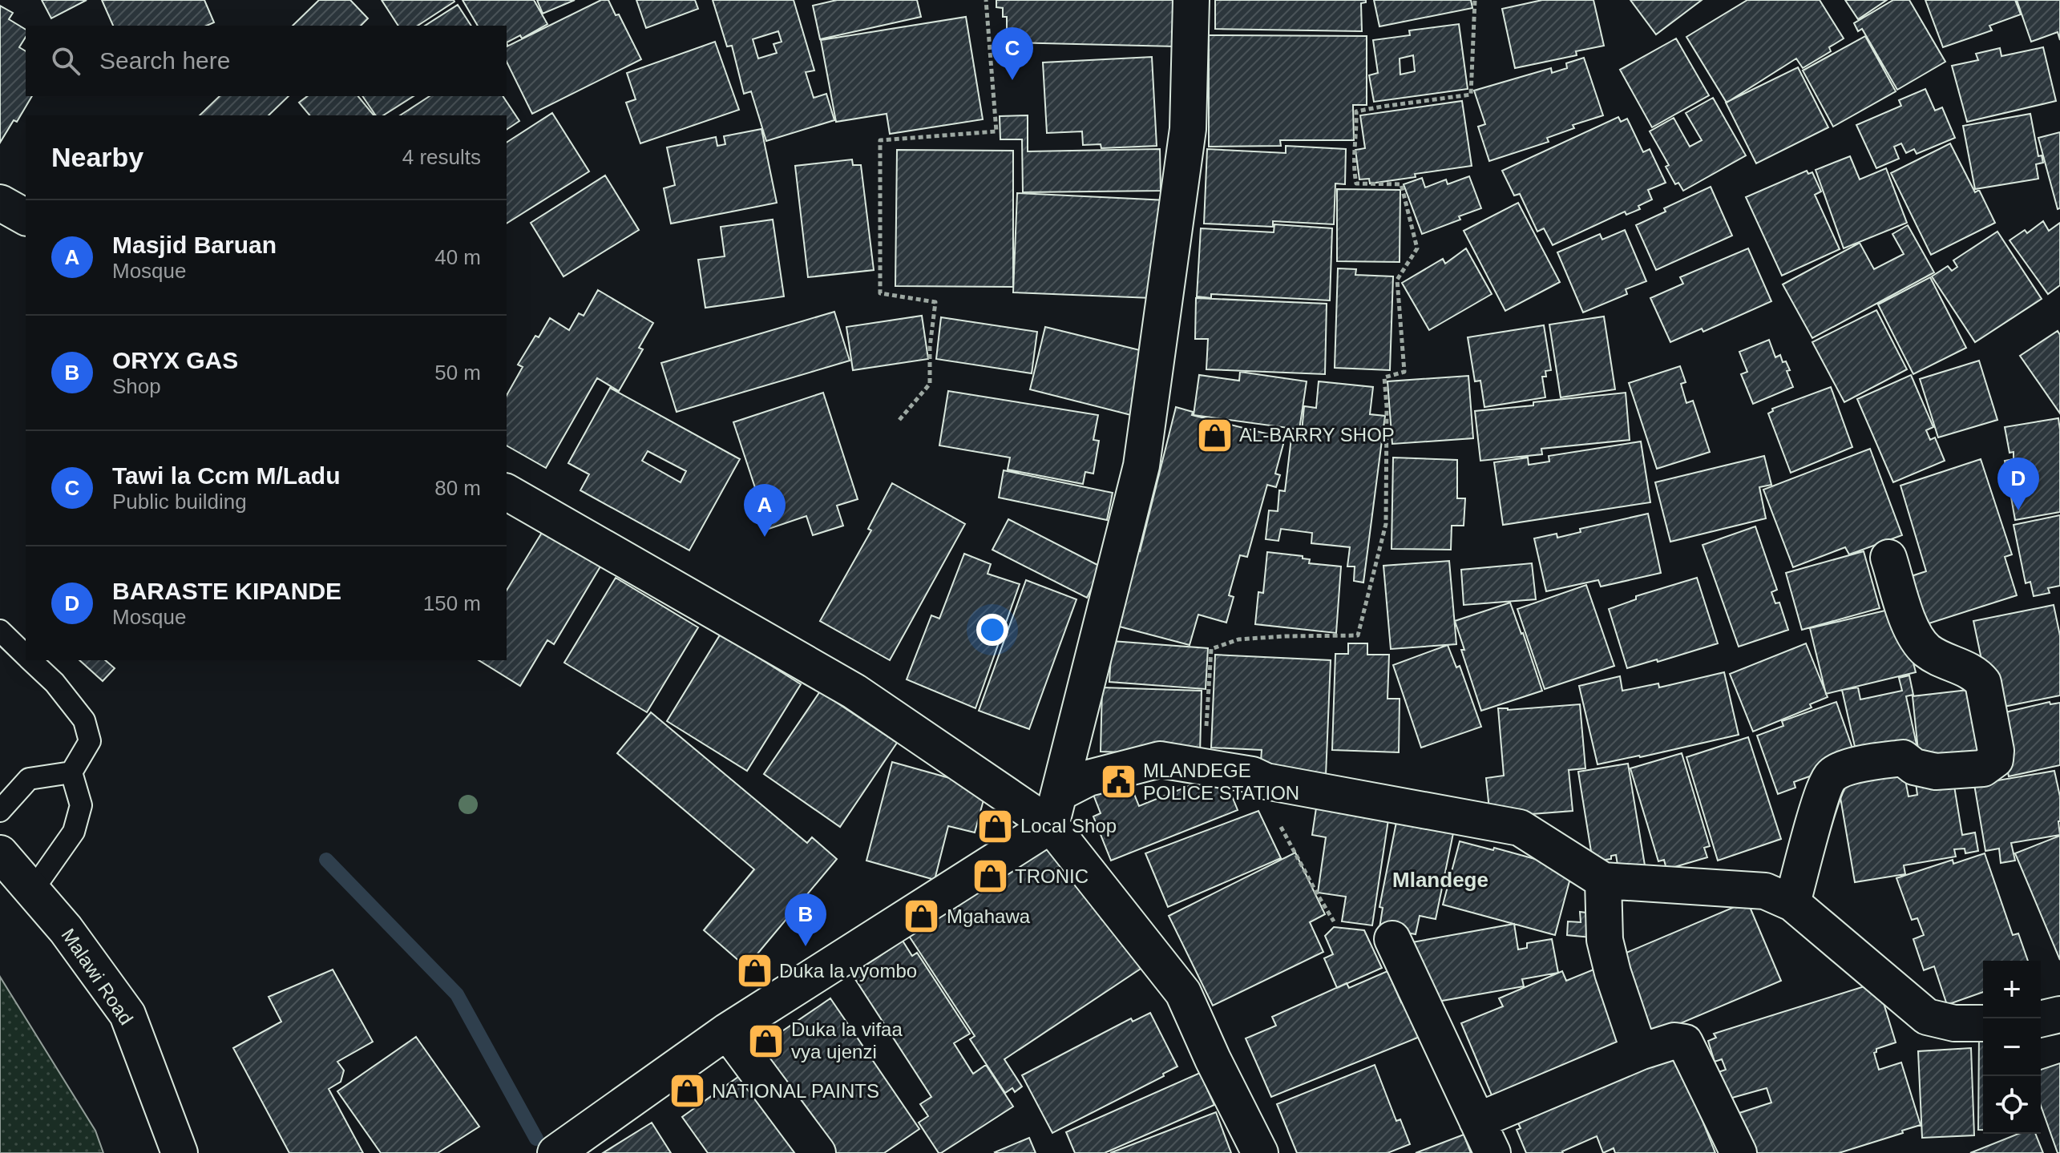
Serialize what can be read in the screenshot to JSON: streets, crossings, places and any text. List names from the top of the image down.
{
  "streets": {
    "street": ["Malawi Road"]
  },
  "districts": ["Mlandege"],
  "places": {
    "shop": [
      "AL-BARRY SHOP",
      "Local Shop",
      "TRONIC",
      "Mgahawa",
      "Duka la vyombo",
      "Duka la vifaa vya ujenzi",
      "NATIONAL PAINTS"
    ],
    "public building": ["MLANDEGE POLICE STATION"]
  },
  "page": {
    "search": "Search here",
    "pins": [
      "C",
      "D",
      "A",
      "B"
    ],
    "heading": ["Nearby", "4 results"],
    "list": [
      {
        "mark": "A",
        "name": "Masjid Baruan",
        "note": "Mosque",
        "value": "40 m"
      },
      {
        "mark": "B",
        "name": "ORYX GAS",
        "note": "Shop",
        "value": "50 m"
      },
      {
        "mark": "C",
        "name": "Tawi la Ccm M/Ladu",
        "note": "Public building",
        "value": "80 m"
      },
      {
        "mark": "D",
        "name": "BARASTE KIPANDE",
        "note": "Mosque",
        "value": "150 m"
      }
    ],
    "map_buttons": ["+", "−"]
  }
}
